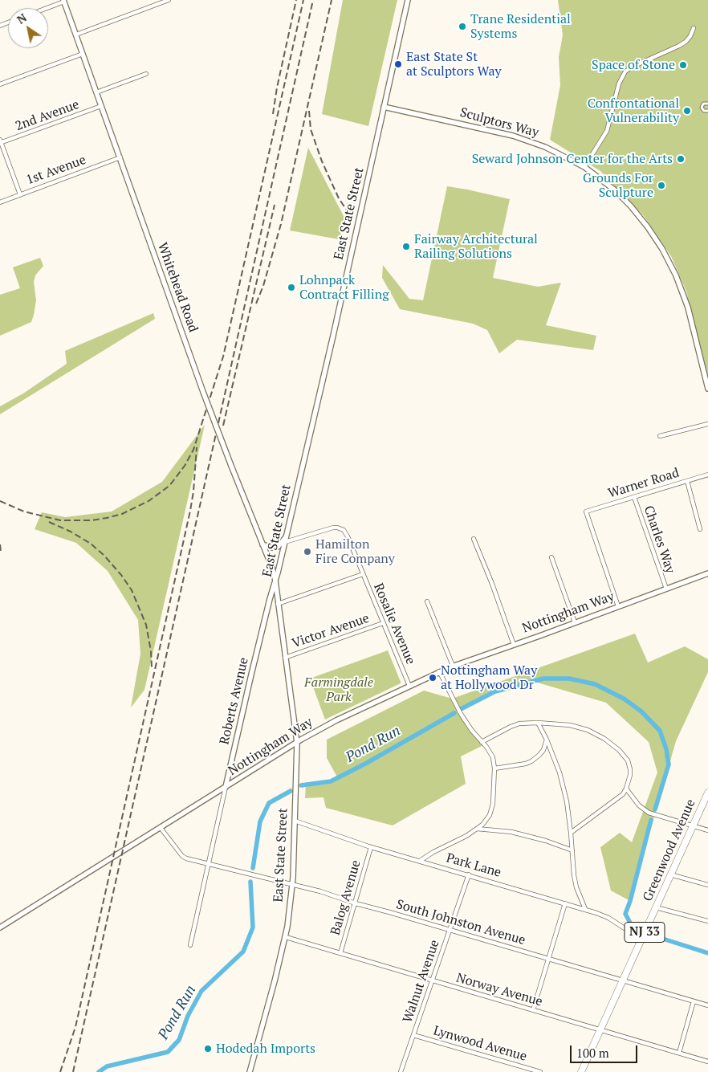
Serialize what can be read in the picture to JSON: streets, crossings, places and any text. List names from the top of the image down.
{
  "streets": {
    "main road": ["Greenwood Avenue", "NJ 33"],
    "street": [
      "2nd Avenue",
      "Sculptors Way",
      "1st Avenue",
      "East State Street",
      "Whitehead Road",
      "Warner Road",
      "Charles Way",
      "Nottingham Way",
      "Rosalie Avenue",
      "Victor Avenue",
      "Roberts Avenue",
      "Park Lane",
      "Balog Avenue",
      "South Johnston Avenue",
      "Walnut Avenue",
      "Norway Avenue",
      "Lynwood Avenue"
    ]
  },
  "crossings": [
    ["2nd Avenue", "Whitehead Road"],
    ["Sculptors Way", "East State Street"],
    ["1st Avenue", "Whitehead Road"],
    ["East State Street", "Whitehead Road"],
    ["East State Street", "Nottingham Way"],
    ["East State Street", "Rosalie Avenue"],
    ["East State Street", "Victor Avenue"],
    ["East State Street", "Roberts Avenue"],
    ["East State Street", "Park Lane"],
    ["East State Street", "South Johnston Avenue"],
    ["East State Street", "Norway Avenue"],
    ["Whitehead Road", "Roberts Avenue"],
    ["Warner Road", "Charles Way"],
    ["Warner Road", "Nottingham Way"],
    ["Charles Way", "Nottingham Way"],
    ["Nottingham Way", "Rosalie Avenue"],
    ["Nottingham Way", "Roberts Avenue"],
    ["Nottingham Way", "South Johnston Avenue"],
    ["Rosalie Avenue", "Victor Avenue"],
    ["Roberts Avenue", "South Johnston Avenue"],
    ["Greenwood Avenue", "Park Lane"],
    ["Greenwood Avenue", "South Johnston Avenue"],
    ["Greenwood Avenue", "Norway Avenue"],
    ["Park Lane", "Balog Avenue"],
    ["Park Lane", "Walnut Avenue"],
    ["Balog Avenue", "South Johnston Avenue"],
    ["Balog Avenue", "Norway Avenue"],
    ["South Johnston Avenue", "Walnut Avenue"],
    ["Walnut Avenue", "Norway Avenue"],
    ["Walnut Avenue", "Lynwood Avenue"]
  ],
  "water": ["Pond Run"],
  "parks": ["Farmingdale Park"],
  "places": [
    "Trane Residential Systems",
    "East State St at Sculptors Way",
    "Space of Stone",
    "Confrontational Vulnerability",
    "Seward Johnson Center for the Arts",
    "Grounds For Sculpture",
    "Fairway Architectural Railing Solutions",
    "Lohnpack Contract Filling",
    "Hamilton Fire Company",
    "Nottingham Way at Hollywood Dr",
    "Hodedah Imports"
  ],
  "scale_bar": "100 m",
  "north": "top left"
}
